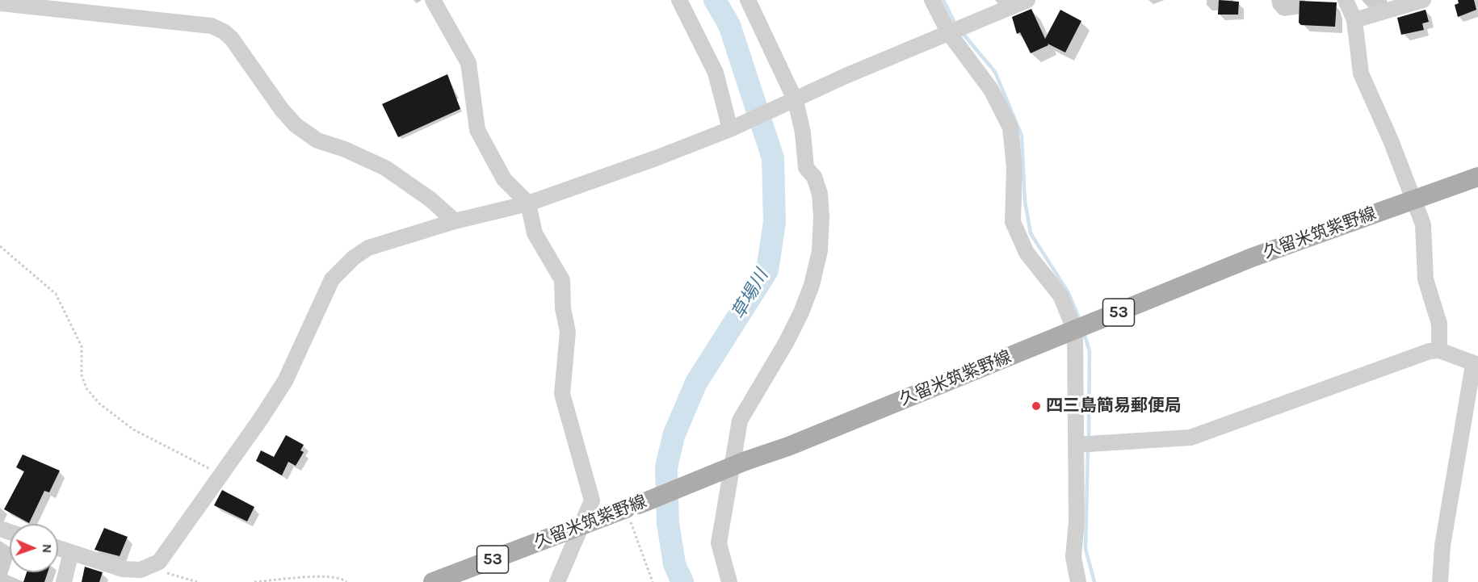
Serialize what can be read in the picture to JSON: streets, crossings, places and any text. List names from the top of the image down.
{
  "streets": {
    "main road": ["久留米筑紫野線", "53"]
  },
  "water": ["草場川"],
  "places": ["四三島簡易郵便局"],
  "north": "right"
}
